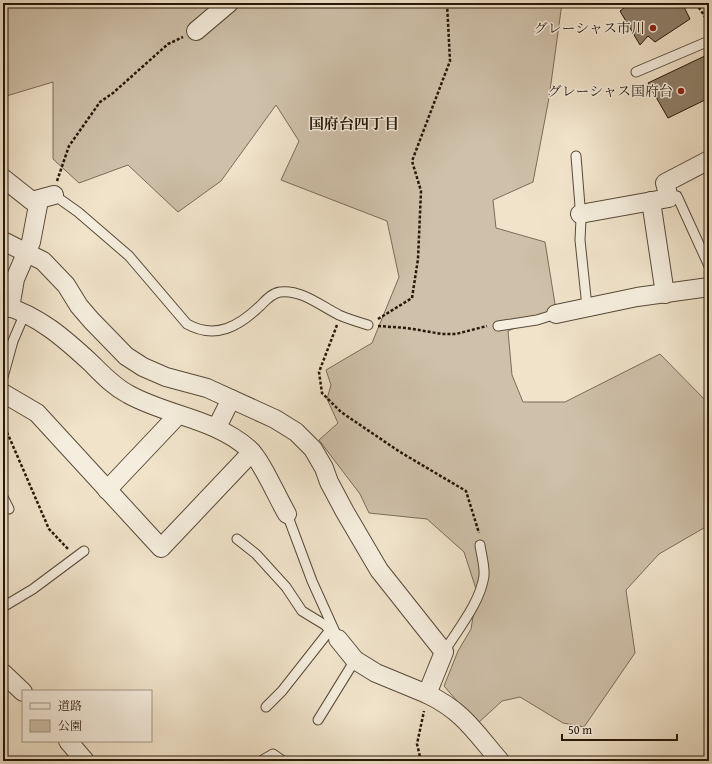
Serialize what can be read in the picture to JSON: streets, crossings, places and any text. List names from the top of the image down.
{
  "districts": ["国府台四丁目"],
  "places": ["グレーシャス市川", "グレーシャス国府台"],
  "legend": ["道路", "公園"],
  "scale_bar": "50 m"
}
